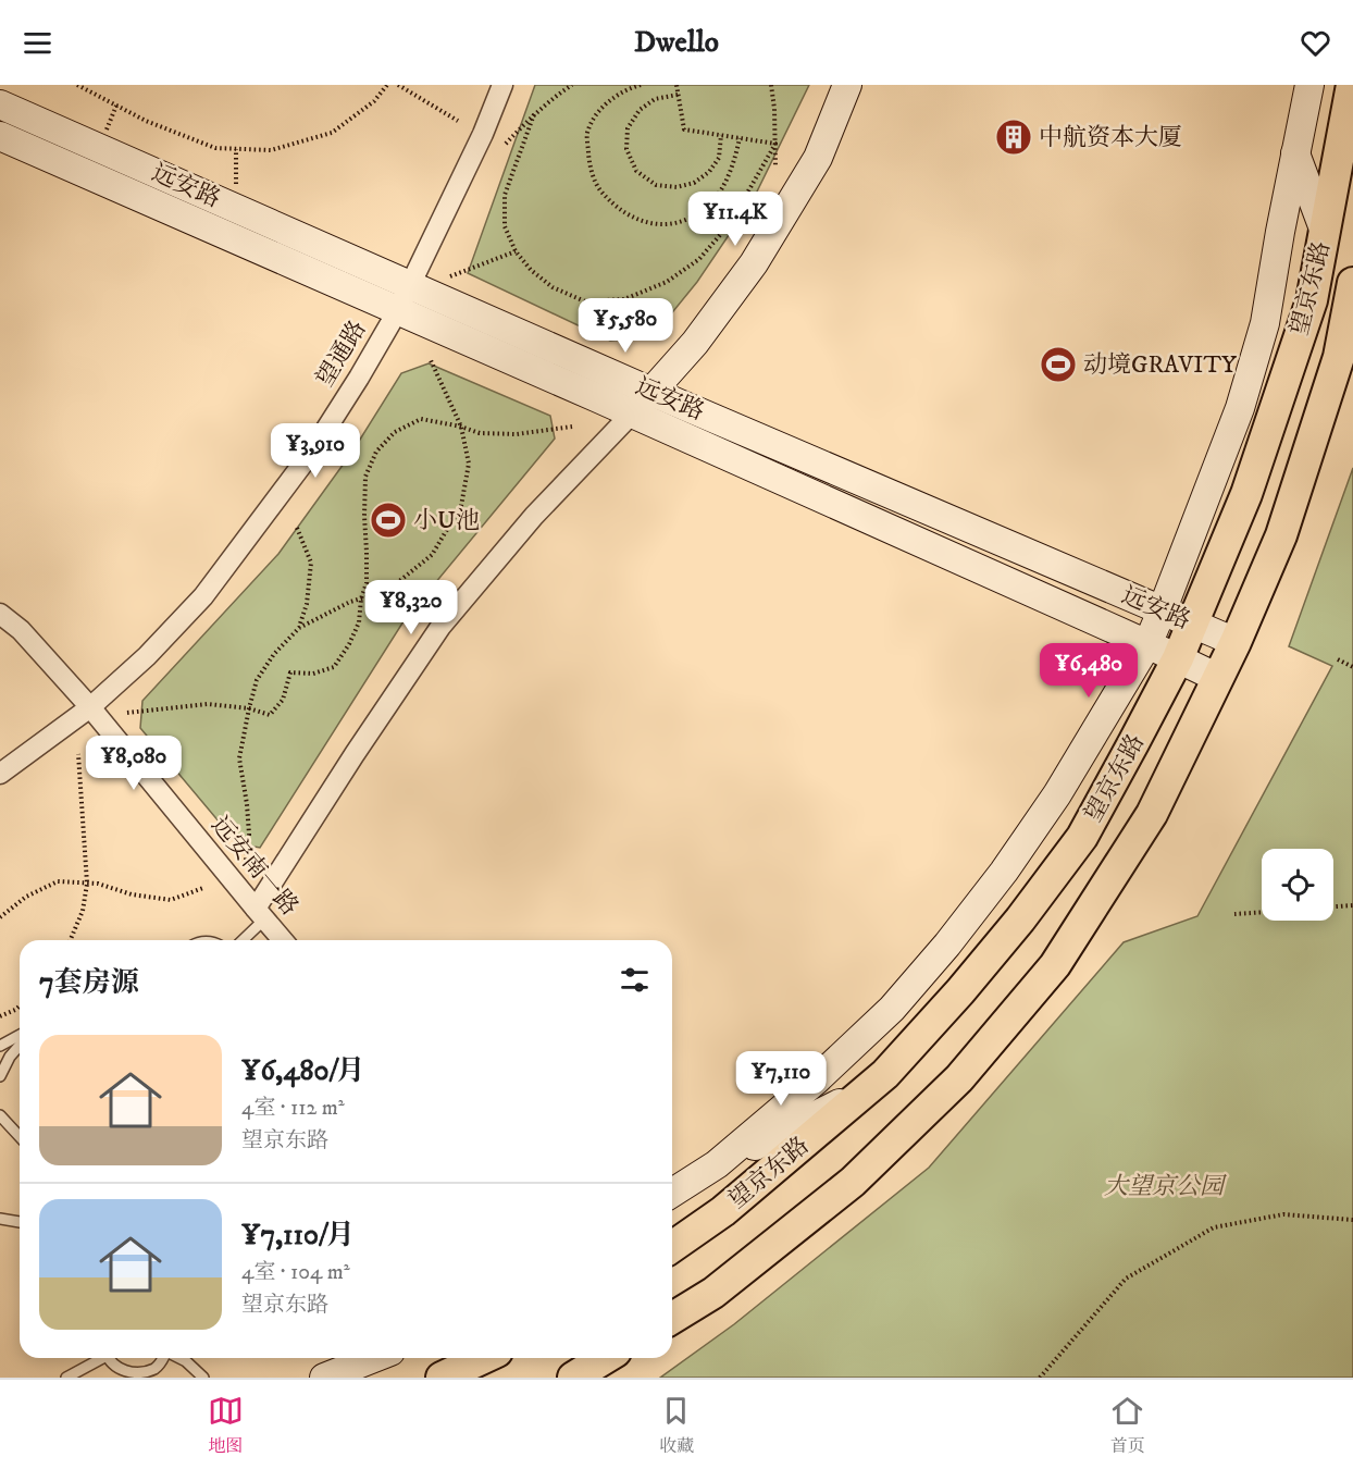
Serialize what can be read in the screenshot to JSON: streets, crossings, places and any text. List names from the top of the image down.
{
  "streets": {
    "main road": ["望京东路"],
    "street": ["远安路", "望通路", "远安南一路"]
  },
  "crossings": [
    ["远安路", "望京东路"],
    ["远安路", "望通路"],
    ["望通路", "远安南一路"]
  ],
  "parks": ["大望京公园"],
  "places": {
    "building": ["中航资本大厦"],
    "sports": ["动境GRAVITY", "小U池"]
  },
  "page": {
    "header": "Dwello",
    "price": [
      "¥11.4K",
      "¥5,580",
      "¥3,910",
      "¥8,320",
      "¥6,480",
      "¥8,080",
      "¥7,110"
    ],
    "heading": "7套房源",
    "list": [
      {
        "name": "¥6,480/月",
        "note": "4室 · 112 m² · 望京东路"
      },
      {
        "name": "¥7,110/月",
        "note": "4室 · 104 m² · 望京东路"
      }
    ],
    "tabs": ["地图", "收藏", "首页"]
  }
}
